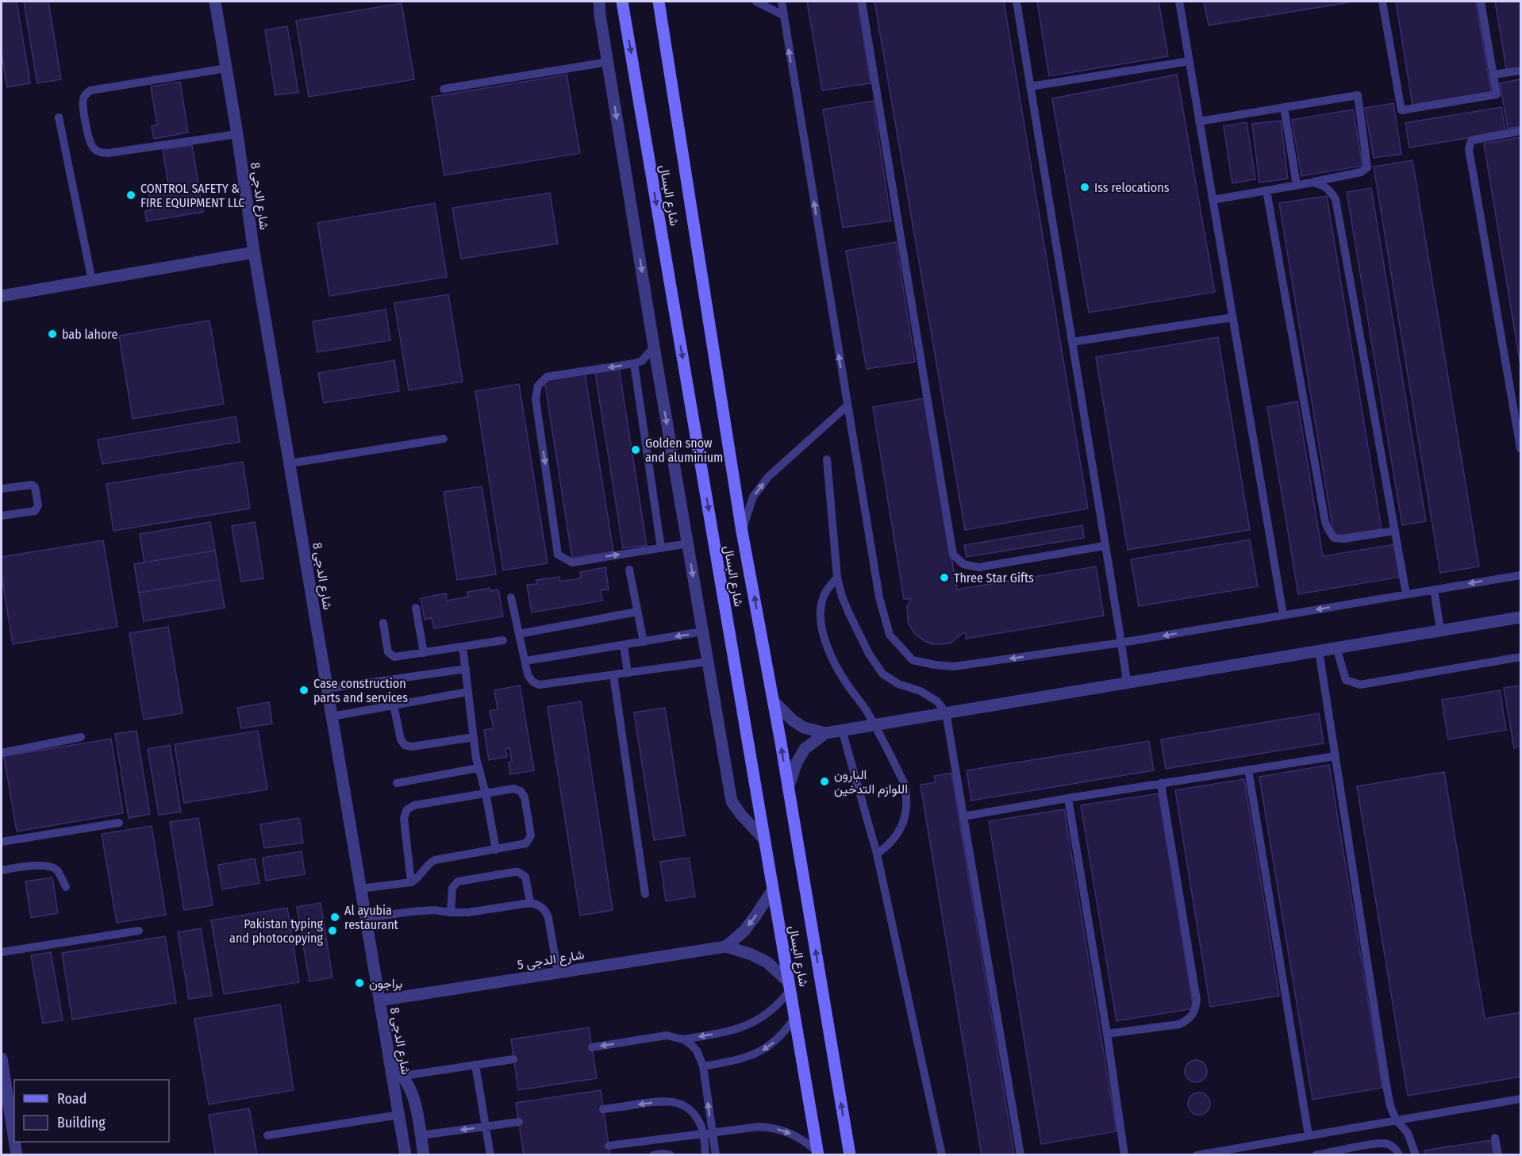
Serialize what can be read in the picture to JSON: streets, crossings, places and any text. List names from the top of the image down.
{
  "streets": {
    "street": ["شارع البسال", "شارع الدجى 8", "شارع الدجى 5"]
  },
  "crossings": [
    ["شارع البسال", "شارع الدجى 5"],
    ["شارع الدجى 8", "شارع الدجى 5"]
  ],
  "places": [
    "Iss relocations",
    "CONTROL SAFETY & FIRE EQUIPMENT LLC",
    "bab lahore",
    "Golden snow and aluminium",
    "Three Star Gifts",
    "Case construction parts and services",
    "البارون اللوازم التدخين",
    "Al ayubia restaurant",
    "Pakistan typing and photocopying",
    "براجون"
  ],
  "legend": ["Road", "Building"]
}
